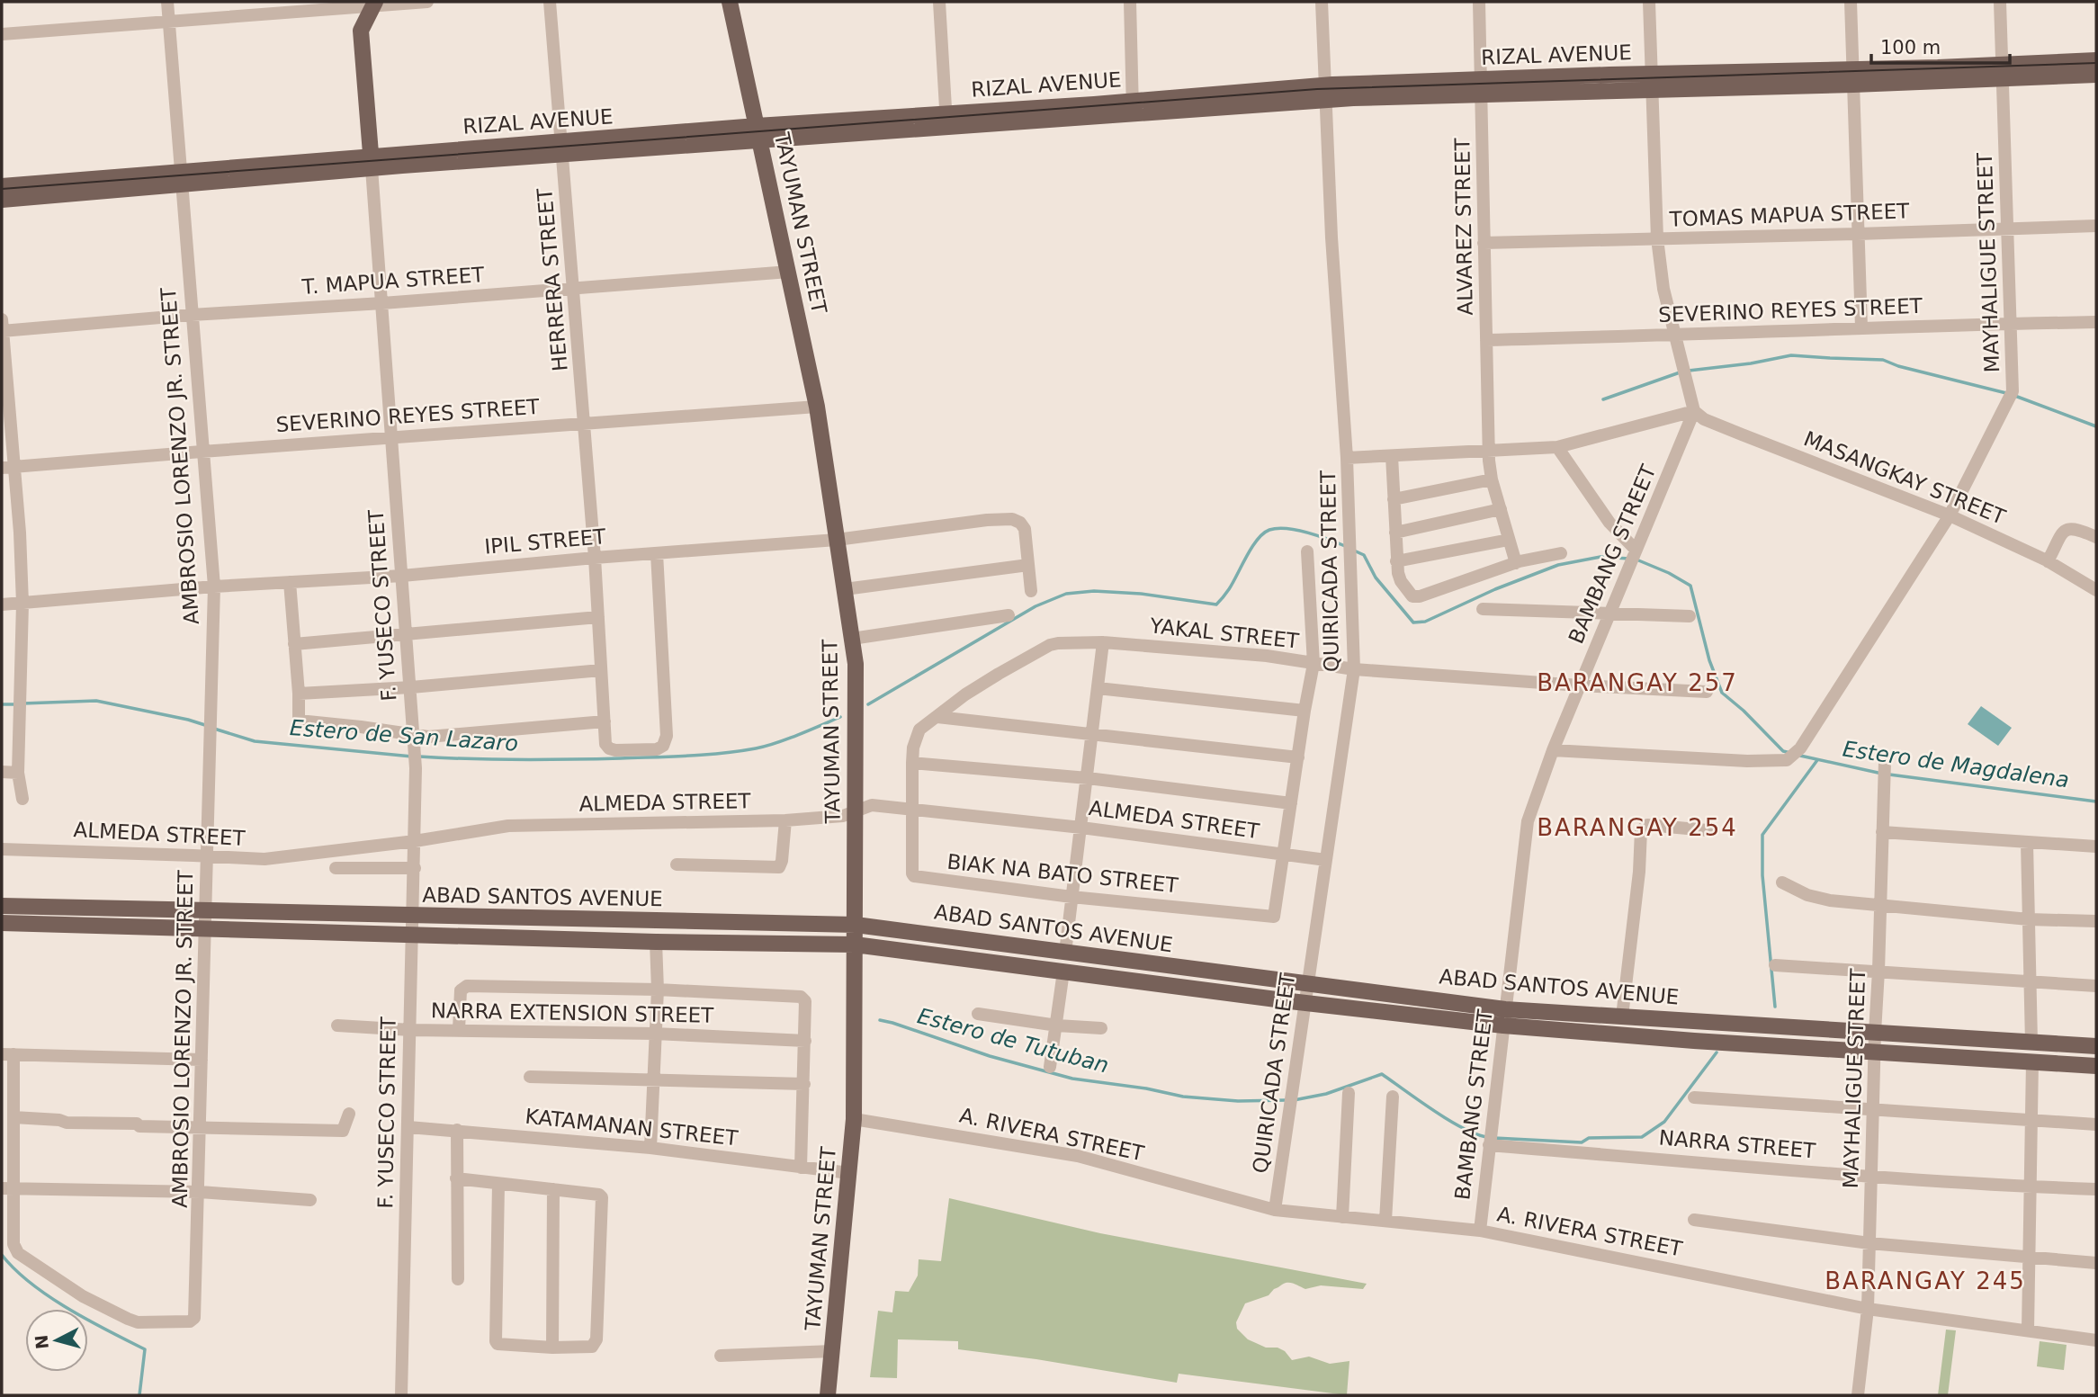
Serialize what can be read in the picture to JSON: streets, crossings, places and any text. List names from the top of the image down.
{
  "streets": {
    "main road": [
      "RIZAL AVENUE",
      "TAYUMAN STREET",
      "F. YUSECO STREET",
      "ABAD SANTOS AVENUE"
    ],
    "street": [
      "TOMAS MAPUA STREET",
      "ALVAREZ STREET",
      "MAYHALIGUE STREET",
      "HERRERA STREET",
      "T. MAPUA STREET",
      "SEVERINO REYES STREET",
      "AMBROSIO LORENZO JR. STREET",
      "MASANGKAY STREET",
      "IPIL STREET",
      "BAMBANG STREET",
      "QUIRICADA STREET",
      "YAKAL STREET",
      "ALMEDA STREET",
      "BIAK NA BATO STREET",
      "NARRA EXTENSION STREET",
      "KATAMANAN STREET",
      "A. RIVERA STREET",
      "NARRA STREET"
    ]
  },
  "crossings": [
    ["RIZAL AVENUE", "TAYUMAN STREET"],
    ["RIZAL AVENUE", "ALVAREZ STREET"],
    ["RIZAL AVENUE", "MAYHALIGUE STREET"],
    ["RIZAL AVENUE", "HERRERA STREET"],
    ["RIZAL AVENUE", "AMBROSIO LORENZO JR. STREET"],
    ["RIZAL AVENUE", "QUIRICADA STREET"],
    ["RIZAL AVENUE", "F. YUSECO STREET"],
    ["TOMAS MAPUA STREET", "ALVAREZ STREET"],
    ["TOMAS MAPUA STREET", "MAYHALIGUE STREET"],
    ["TAYUMAN STREET", "T. MAPUA STREET"],
    ["TAYUMAN STREET", "SEVERINO REYES STREET"],
    ["TAYUMAN STREET", "IPIL STREET"],
    ["TAYUMAN STREET", "ALMEDA STREET"],
    ["TAYUMAN STREET", "ABAD SANTOS AVENUE"],
    ["TAYUMAN STREET", "KATAMANAN STREET"],
    ["TAYUMAN STREET", "A. RIVERA STREET"],
    ["ALVAREZ STREET", "SEVERINO REYES STREET"],
    ["MAYHALIGUE STREET", "SEVERINO REYES STREET"],
    ["MAYHALIGUE STREET", "MASANGKAY STREET"],
    ["MAYHALIGUE STREET", "BAMBANG STREET"],
    ["MAYHALIGUE STREET", "ABAD SANTOS AVENUE"],
    ["MAYHALIGUE STREET", "A. RIVERA STREET"],
    ["MAYHALIGUE STREET", "NARRA STREET"],
    ["HERRERA STREET", "T. MAPUA STREET"],
    ["HERRERA STREET", "SEVERINO REYES STREET"],
    ["HERRERA STREET", "IPIL STREET"],
    ["T. MAPUA STREET", "AMBROSIO LORENZO JR. STREET"],
    ["T. MAPUA STREET", "F. YUSECO STREET"],
    ["SEVERINO REYES STREET", "AMBROSIO LORENZO JR. STREET"],
    ["SEVERINO REYES STREET", "F. YUSECO STREET"],
    ["AMBROSIO LORENZO JR. STREET", "IPIL STREET"],
    ["AMBROSIO LORENZO JR. STREET", "ALMEDA STREET"],
    ["AMBROSIO LORENZO JR. STREET", "ABAD SANTOS AVENUE"],
    ["MASANGKAY STREET", "BAMBANG STREET"],
    ["IPIL STREET", "F. YUSECO STREET"],
    ["BAMBANG STREET", "YAKAL STREET"],
    ["BAMBANG STREET", "ABAD SANTOS AVENUE"],
    ["BAMBANG STREET", "A. RIVERA STREET"],
    ["BAMBANG STREET", "NARRA STREET"],
    ["QUIRICADA STREET", "YAKAL STREET"],
    ["QUIRICADA STREET", "ALMEDA STREET"],
    ["QUIRICADA STREET", "ABAD SANTOS AVENUE"],
    ["QUIRICADA STREET", "A. RIVERA STREET"],
    ["F. YUSECO STREET", "ALMEDA STREET"],
    ["F. YUSECO STREET", "ABAD SANTOS AVENUE"],
    ["F. YUSECO STREET", "NARRA EXTENSION STREET"],
    ["F. YUSECO STREET", "KATAMANAN STREET"],
    ["YAKAL STREET", "ALMEDA STREET"],
    ["YAKAL STREET", "BIAK NA BATO STREET"],
    ["ALMEDA STREET", "BIAK NA BATO STREET"]
  ],
  "districts": ["BARANGAY 257", "BARANGAY 254", "BARANGAY 245"],
  "water": ["Estero de San Lazaro", "Estero de Magdalena", "Estero de Tutuban"],
  "scale_bar": "100 m",
  "north": "left"
}
